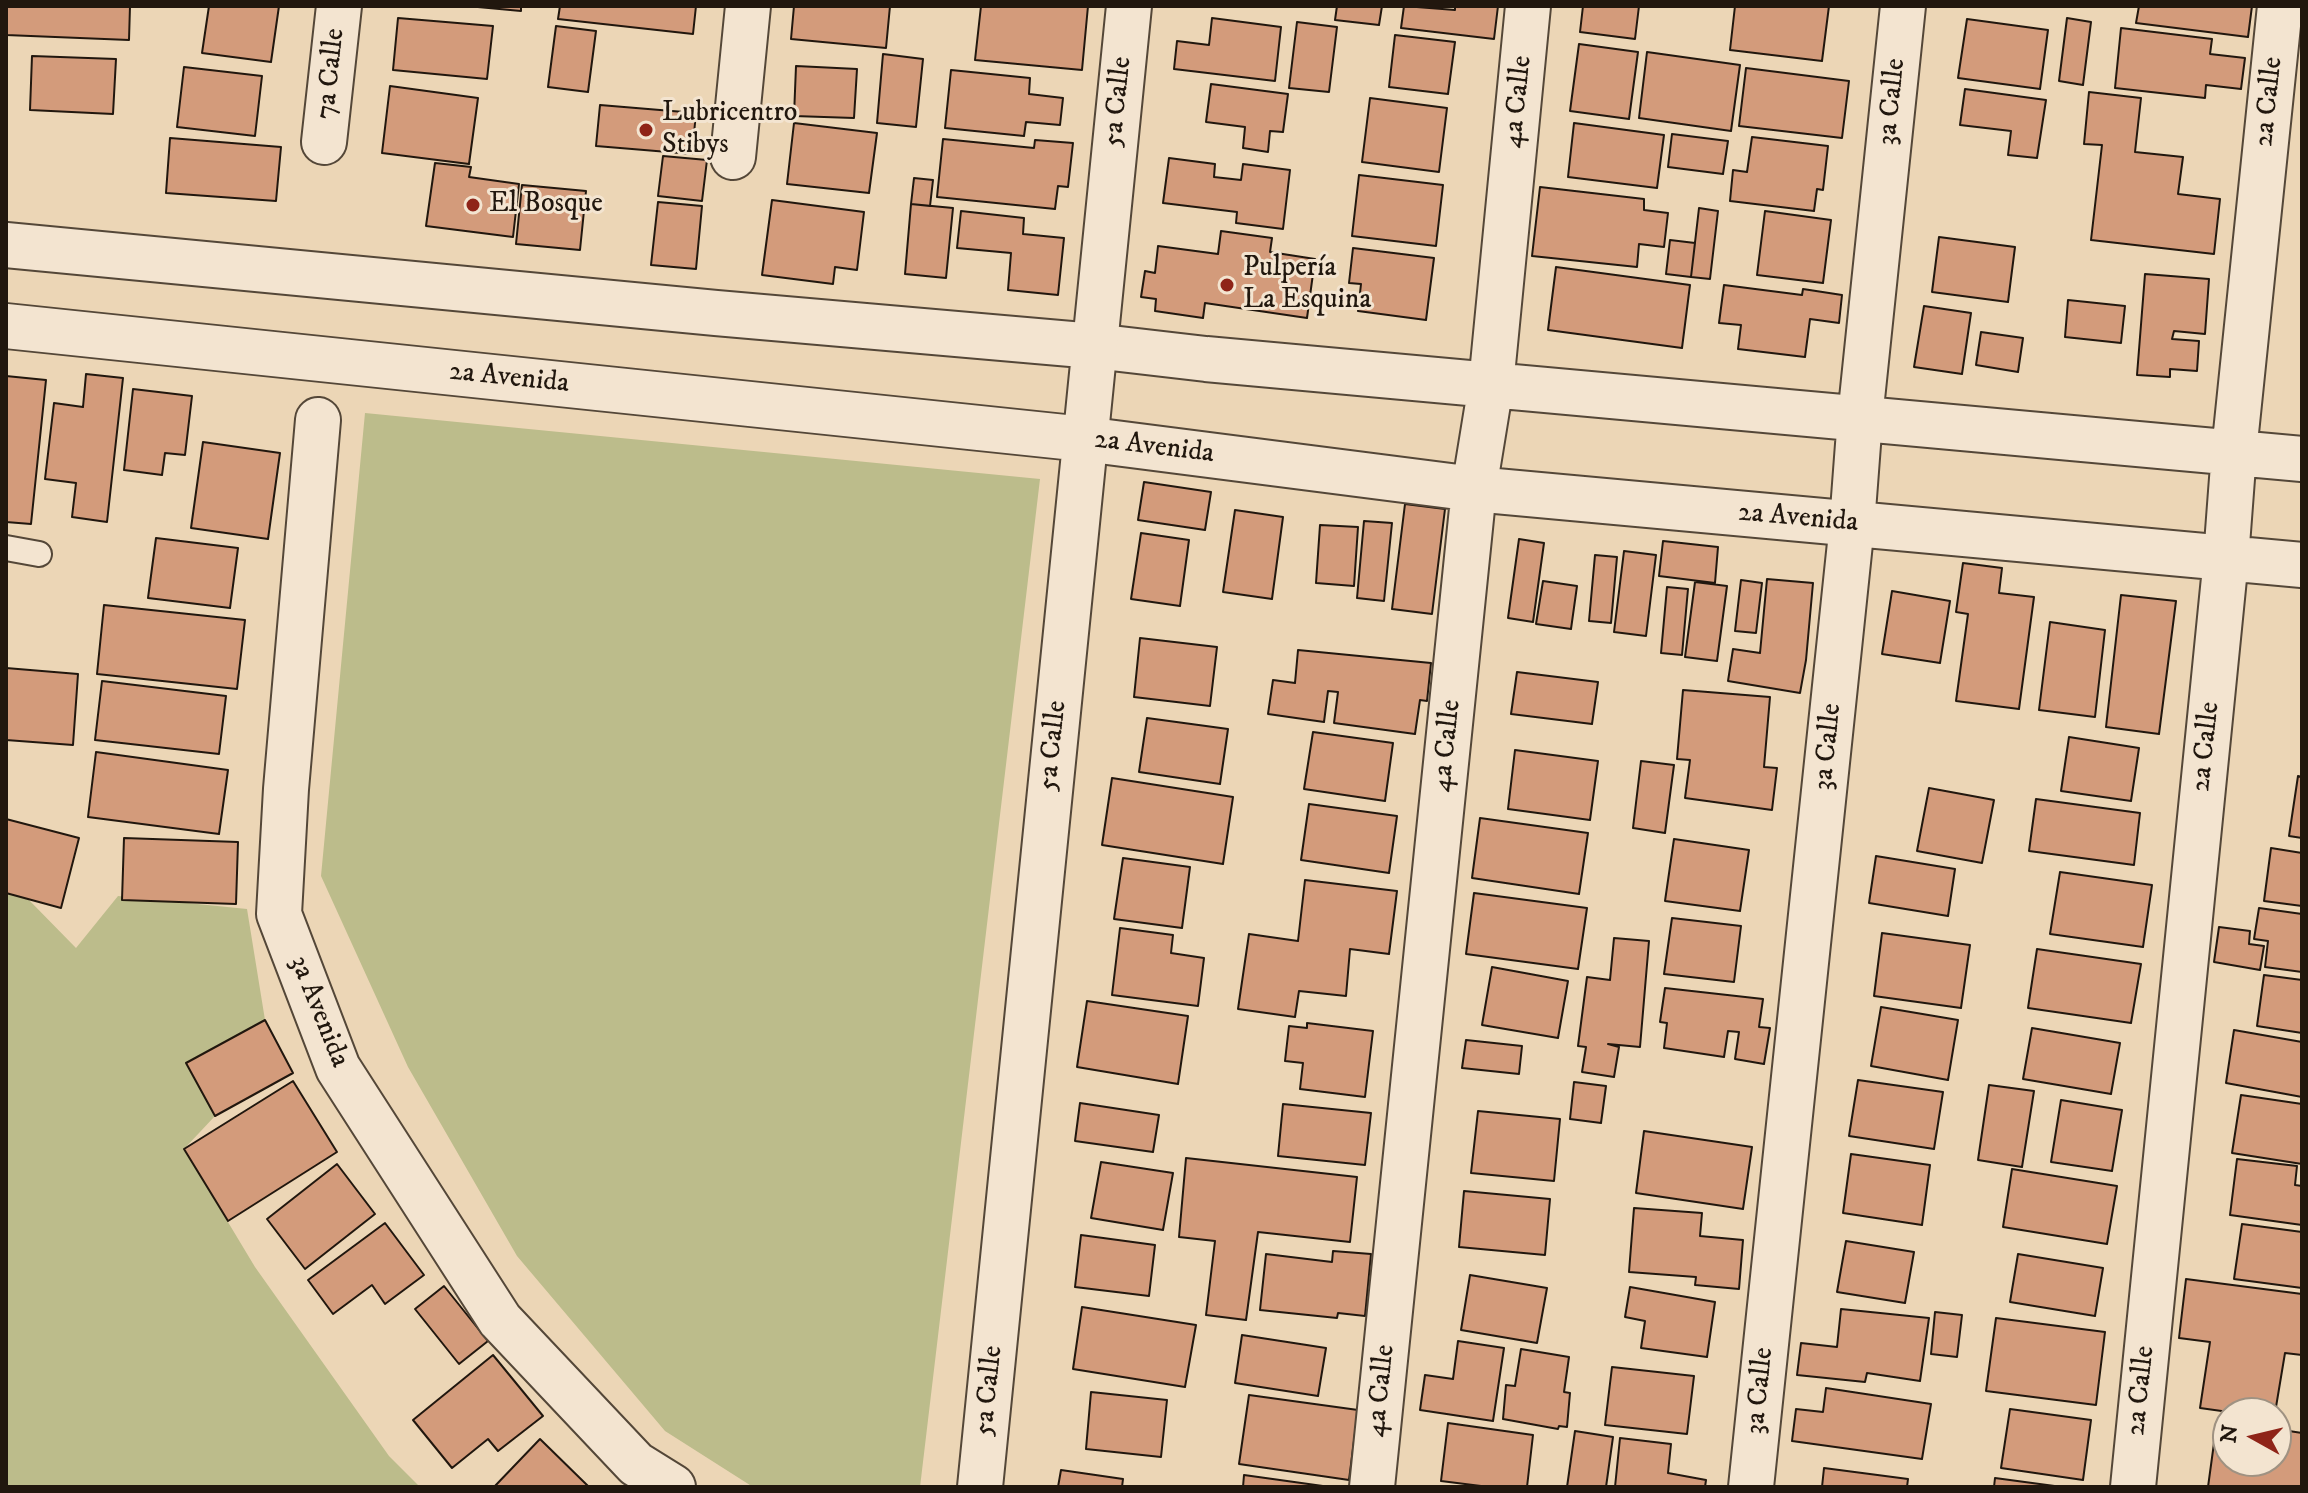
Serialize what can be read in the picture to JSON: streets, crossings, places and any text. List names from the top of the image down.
{
  "streets": {
    "street": [
      "7a Calle",
      "5a Calle",
      "4a Calle",
      "3a Calle",
      "2a Calle",
      "2a Avenida",
      "3a Avenida"
    ]
  },
  "crossings": [
    ["5a Calle", "2a Avenida"],
    ["4a Calle", "2a Avenida"],
    ["3a Calle", "2a Avenida"],
    ["2a Calle", "2a Avenida"]
  ],
  "places": ["Lubricentro Stibys", "El Bosque", "Pulpería La Esquina"],
  "north": "left"
}
